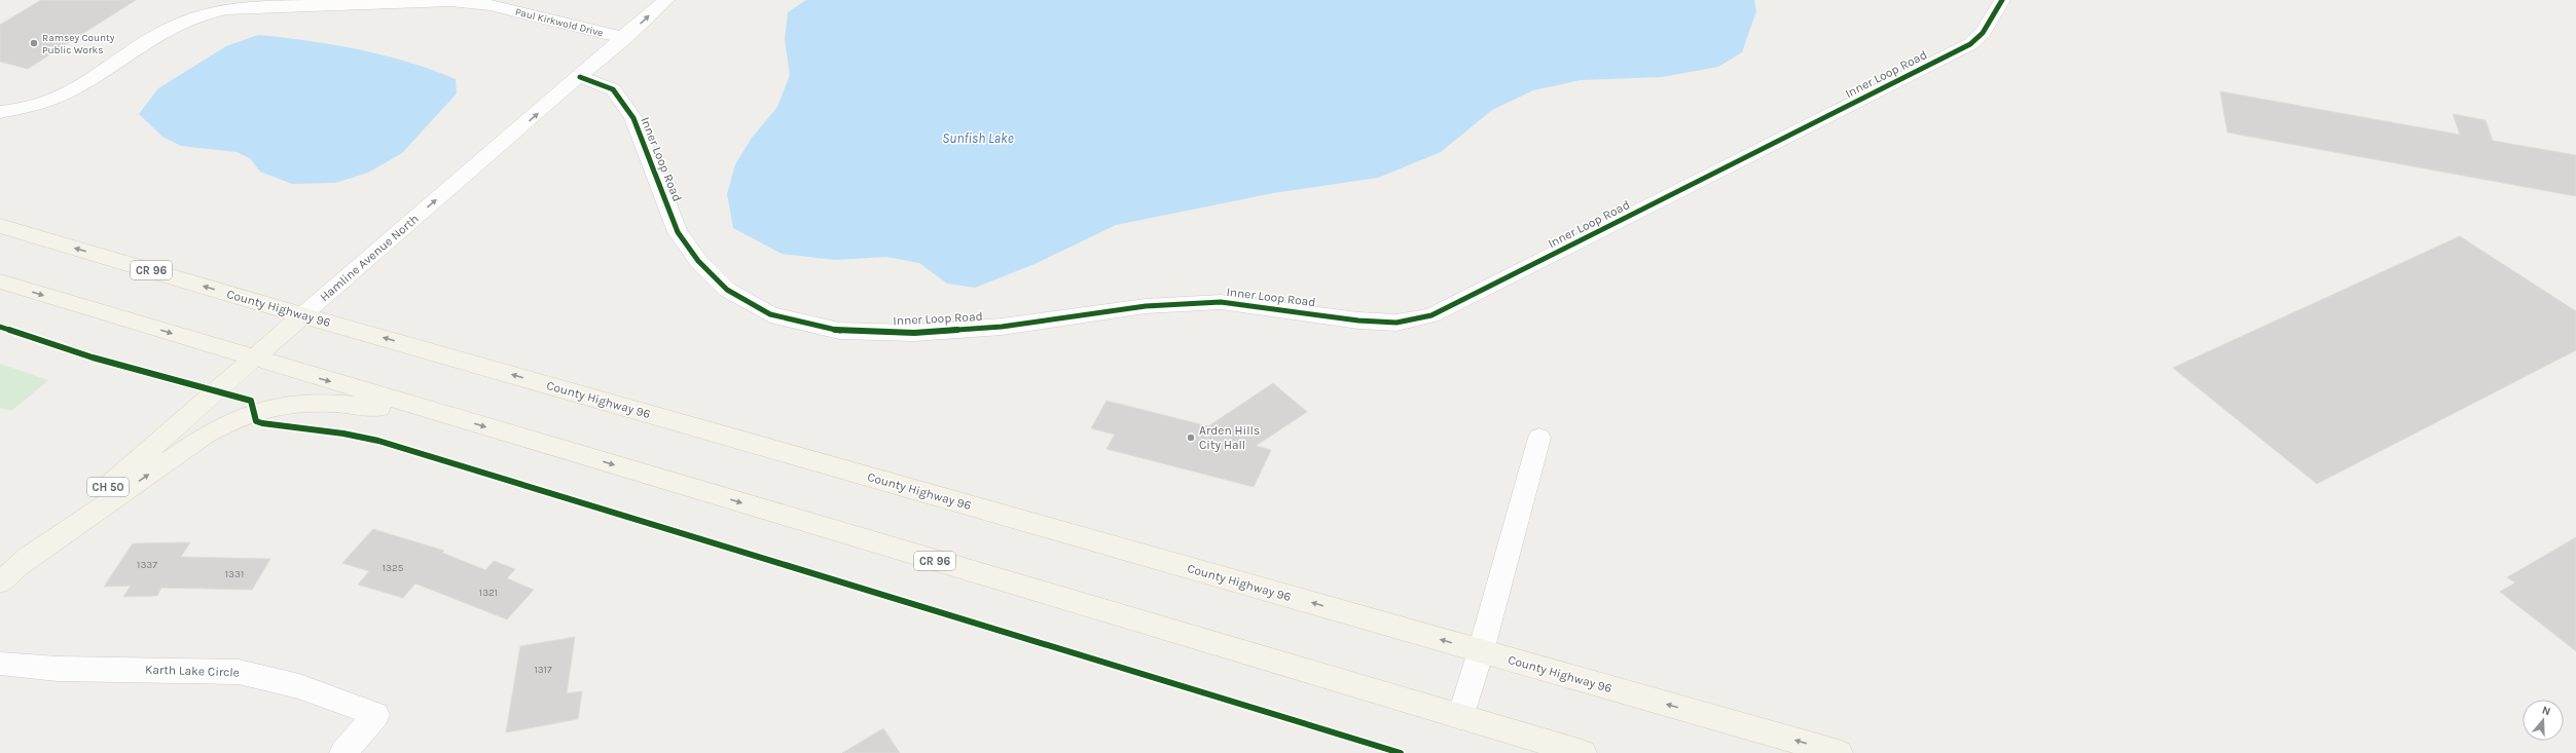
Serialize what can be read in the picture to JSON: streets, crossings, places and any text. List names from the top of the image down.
{
  "streets": {
    "main road": [
      "Hamline Avenue North",
      "CR 96",
      "County Highway 96",
      "CH 50"
    ],
    "street": ["Paul Kirkwold Drive", "Inner Loop Road", "Karth Lake Circle"]
  },
  "crossings": [
    ["Paul Kirkwold Drive", "Hamline Avenue North"],
    ["Inner Loop Road", "Hamline Avenue North"],
    ["Hamline Avenue North", "CR 96"],
    ["Hamline Avenue North", "County Highway 96"]
  ],
  "one_way": ["Hamline Avenue North"],
  "water": ["Sunfish Lake"],
  "places": ["Ramsey County Public Works", "Arden Hills City Hall"],
  "house_numbers": [
    "1337",
    "1325",
    "1331",
    "1321",
    "1317"
  ],
  "north": "top"
}
